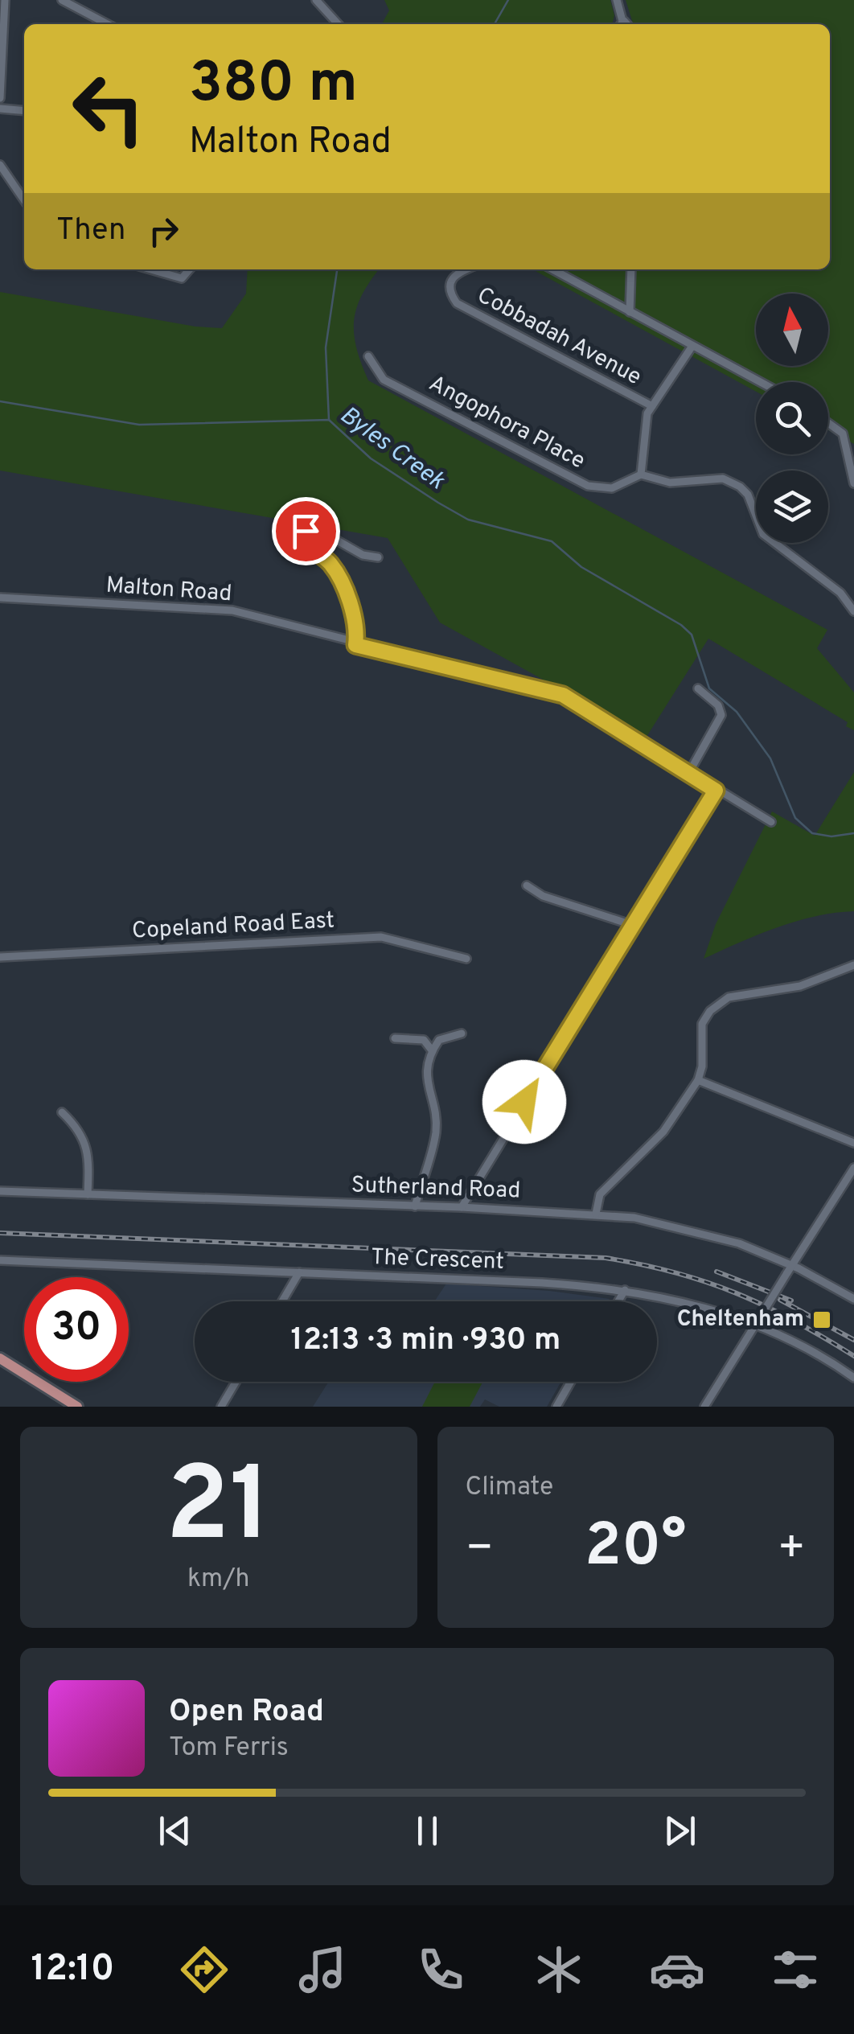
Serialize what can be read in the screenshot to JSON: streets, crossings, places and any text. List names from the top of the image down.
{
  "streets": {
    "street": [
      "Cobbadah Avenue",
      "Angophora Place",
      "Malton Road",
      "Copeland Road East",
      "Sutherland Road",
      "The Crescent"
    ]
  },
  "water": ["Byles Creek"],
  "places": {
    "transit": ["Cheltenham"]
  },
  "north": "top",
  "page": {
    "turn": ["380 m", "Malton Road"],
    "then": "Then",
    "limit": "30",
    "trip": "12:13 · 3 min · 930 m",
    "tile": [
      ["21", "km/h"],
      "Climate"
    ],
    "heat": ["−", "20°", "+"],
    "song": ["Open Road", "Tom Ferris"],
    "tabs": "12:10"
  }
}
